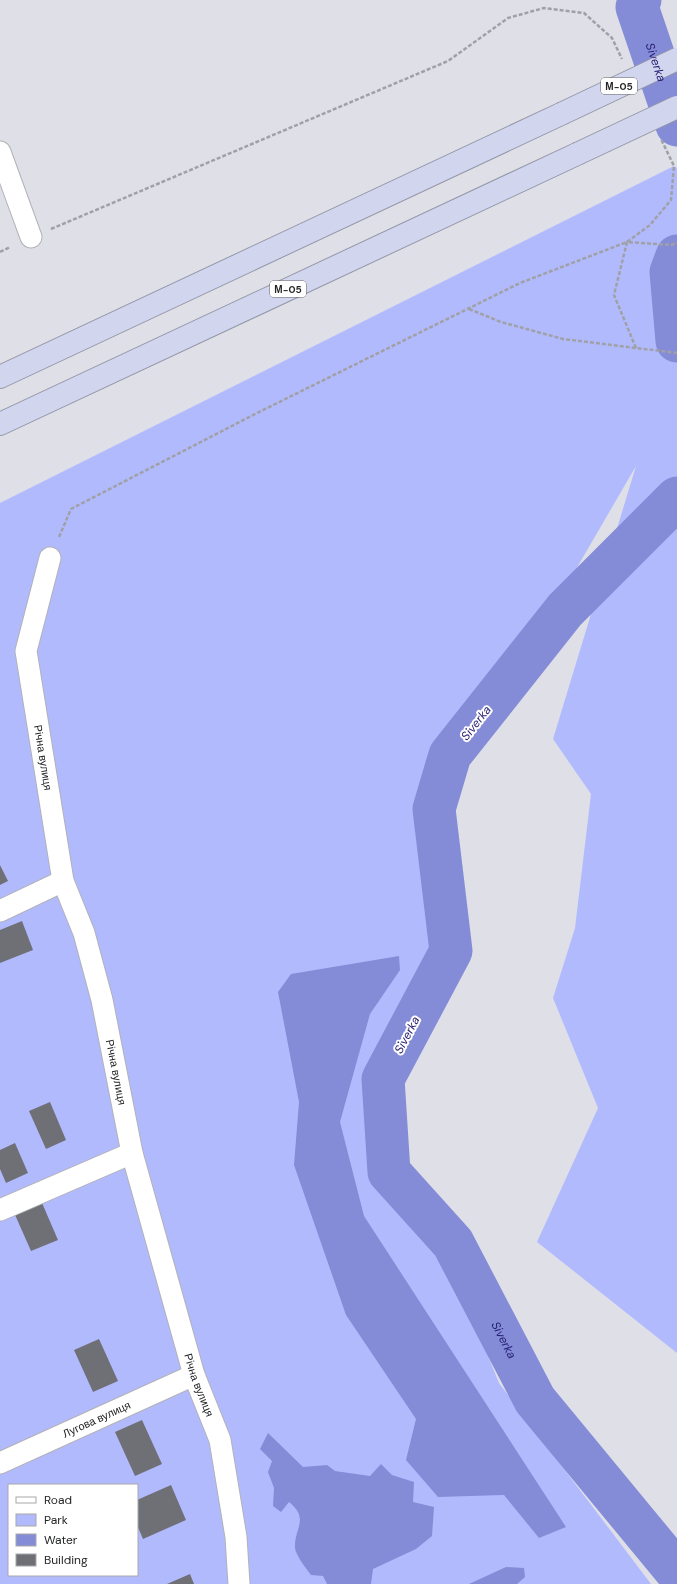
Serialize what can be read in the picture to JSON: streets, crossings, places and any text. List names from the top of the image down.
{
  "streets": {
    "highway": ["М-05"],
    "street": ["Річна вулиця", "Лугова вулиця"]
  },
  "crossings": [
    ["Річна вулиця", "Лугова вулиця"]
  ],
  "water": ["Siverka"],
  "legend": [
    "Road",
    "Park",
    "Water",
    "Building"
  ]
}
